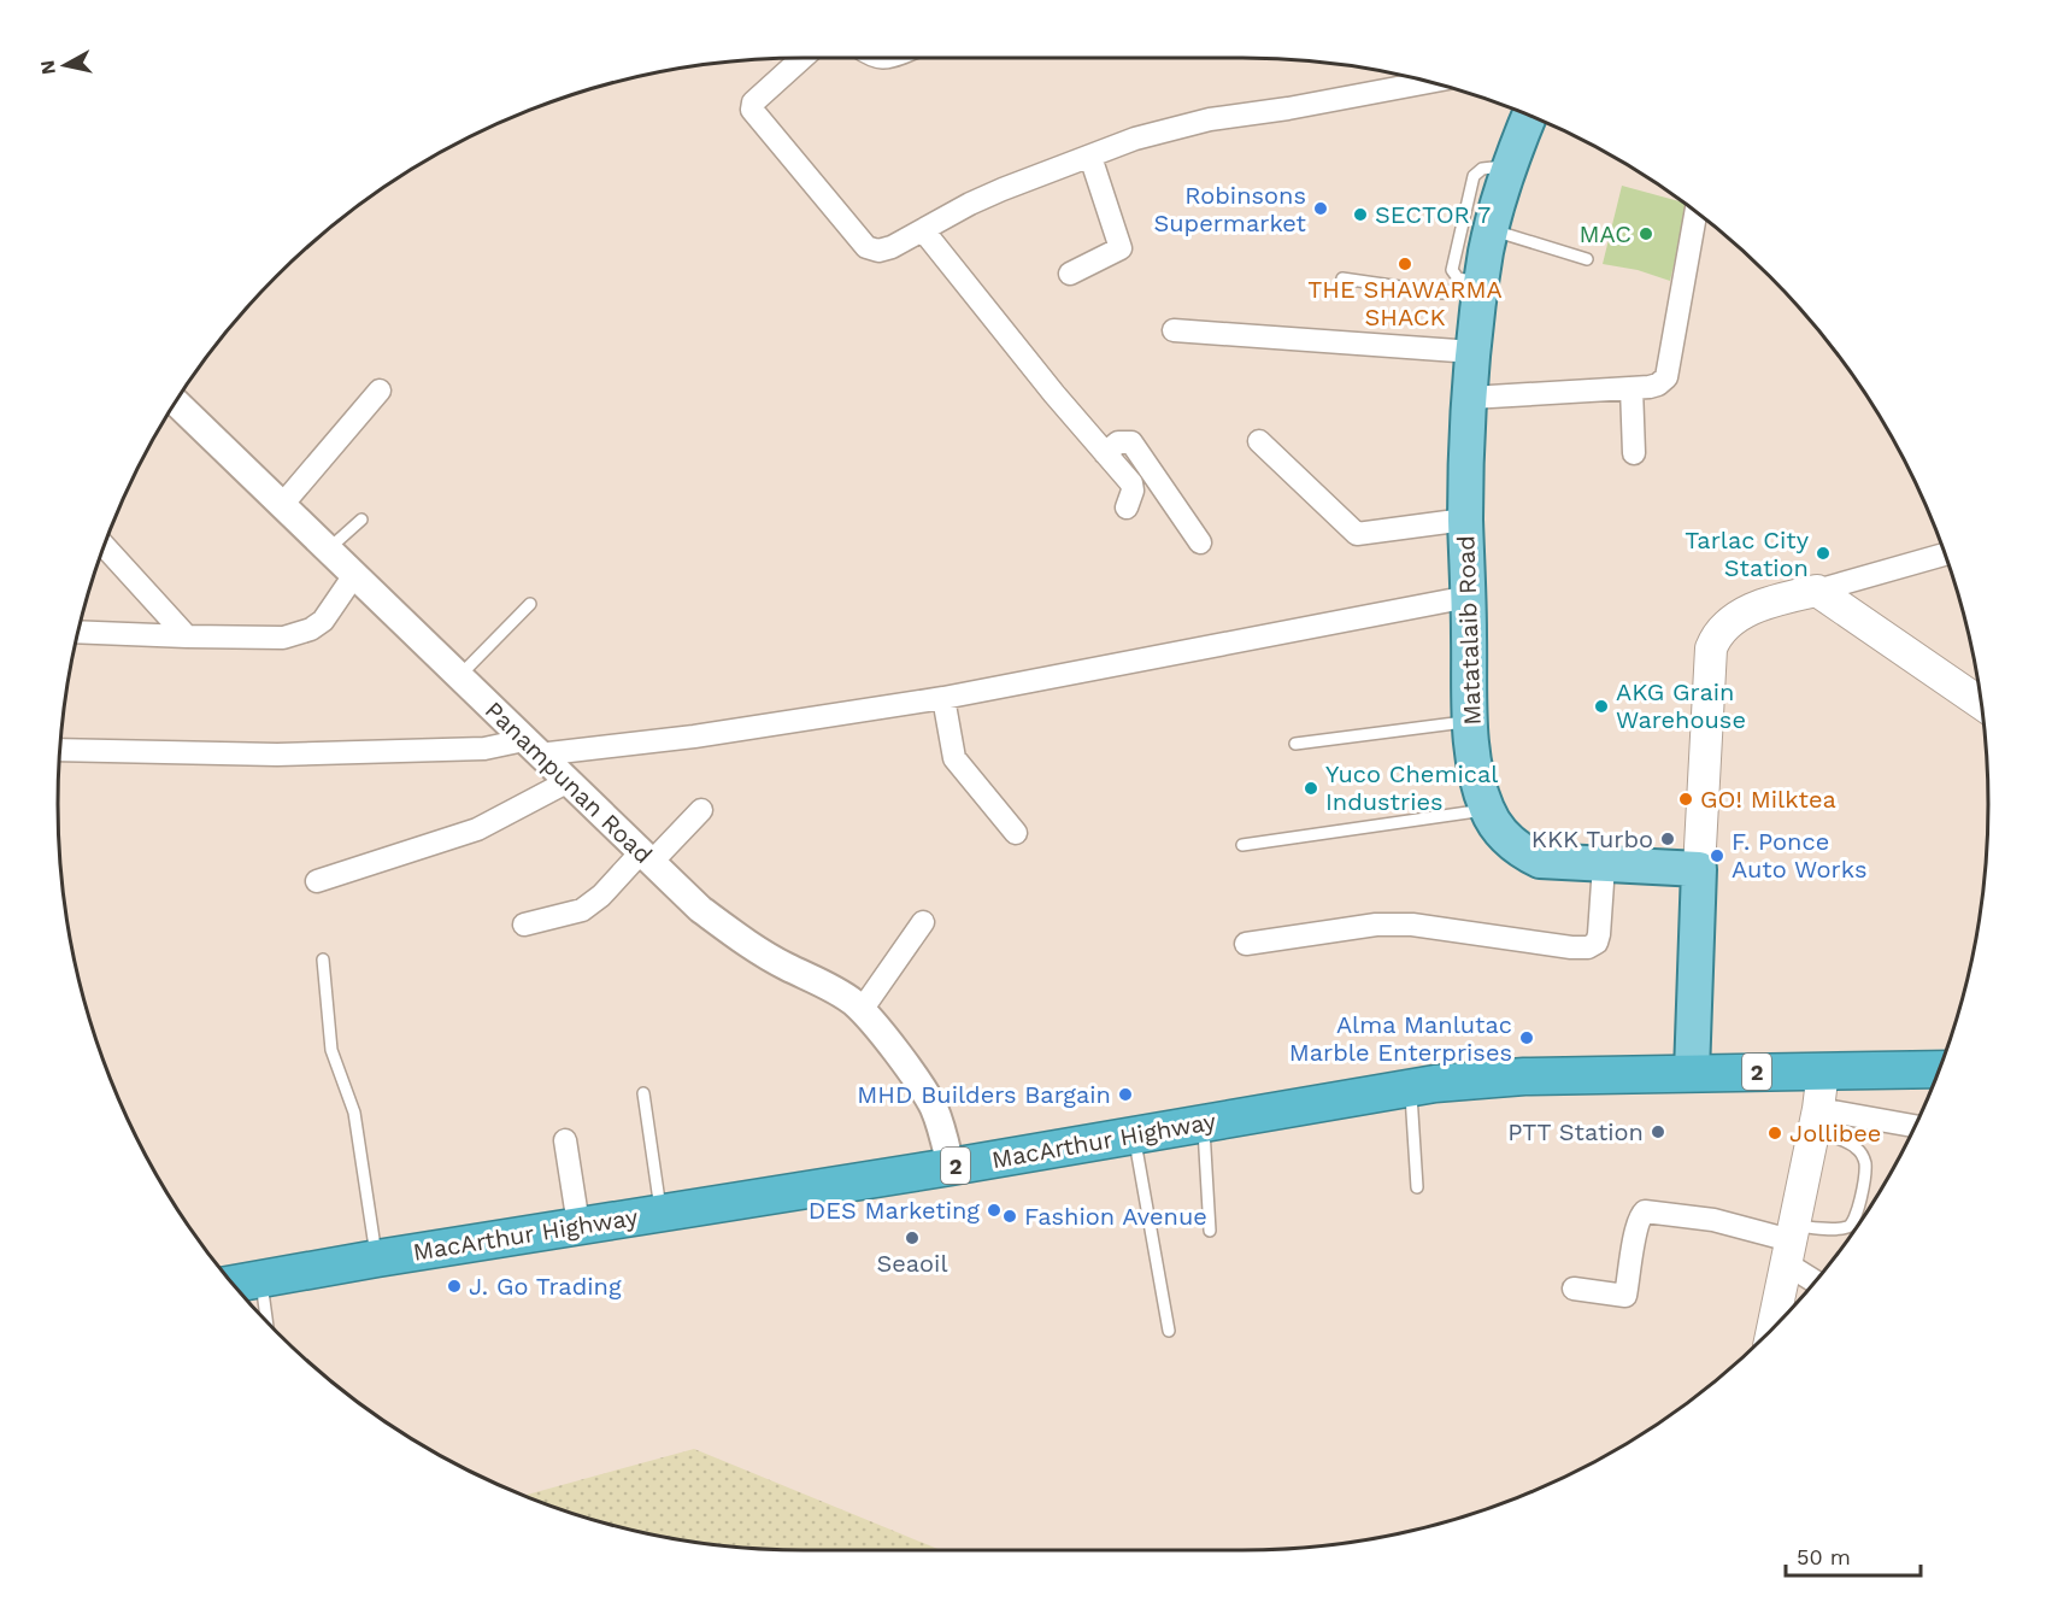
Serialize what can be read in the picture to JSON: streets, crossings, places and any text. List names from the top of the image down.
{
  "streets": {
    "highway": ["2", "MacArthur Highway"],
    "main road": ["Matatalaib Road"],
    "street": ["Panampunan Road"]
  },
  "crossings": [
    ["Panampunan Road", "MacArthur Highway"]
  ],
  "places": [
    "Robinsons Supermarket",
    "SECTOR 7",
    "MAC",
    "THE SHAWARMA SHACK",
    "Tarlac City Station",
    "AKG Grain Warehouse",
    "Yuco Chemical Industries",
    "GO! Milktea",
    "KKK Turbo",
    "F. Ponce Auto Works",
    "Alma Manlutac Marble Enterprises",
    "MHD Builders Bargain",
    "PTT Station",
    "Jollibee",
    "DES Marketing",
    "Fashion Avenue",
    "Seaoil",
    "J. Go Trading"
  ],
  "scale_bar": "50 m",
  "north": "left"
}
